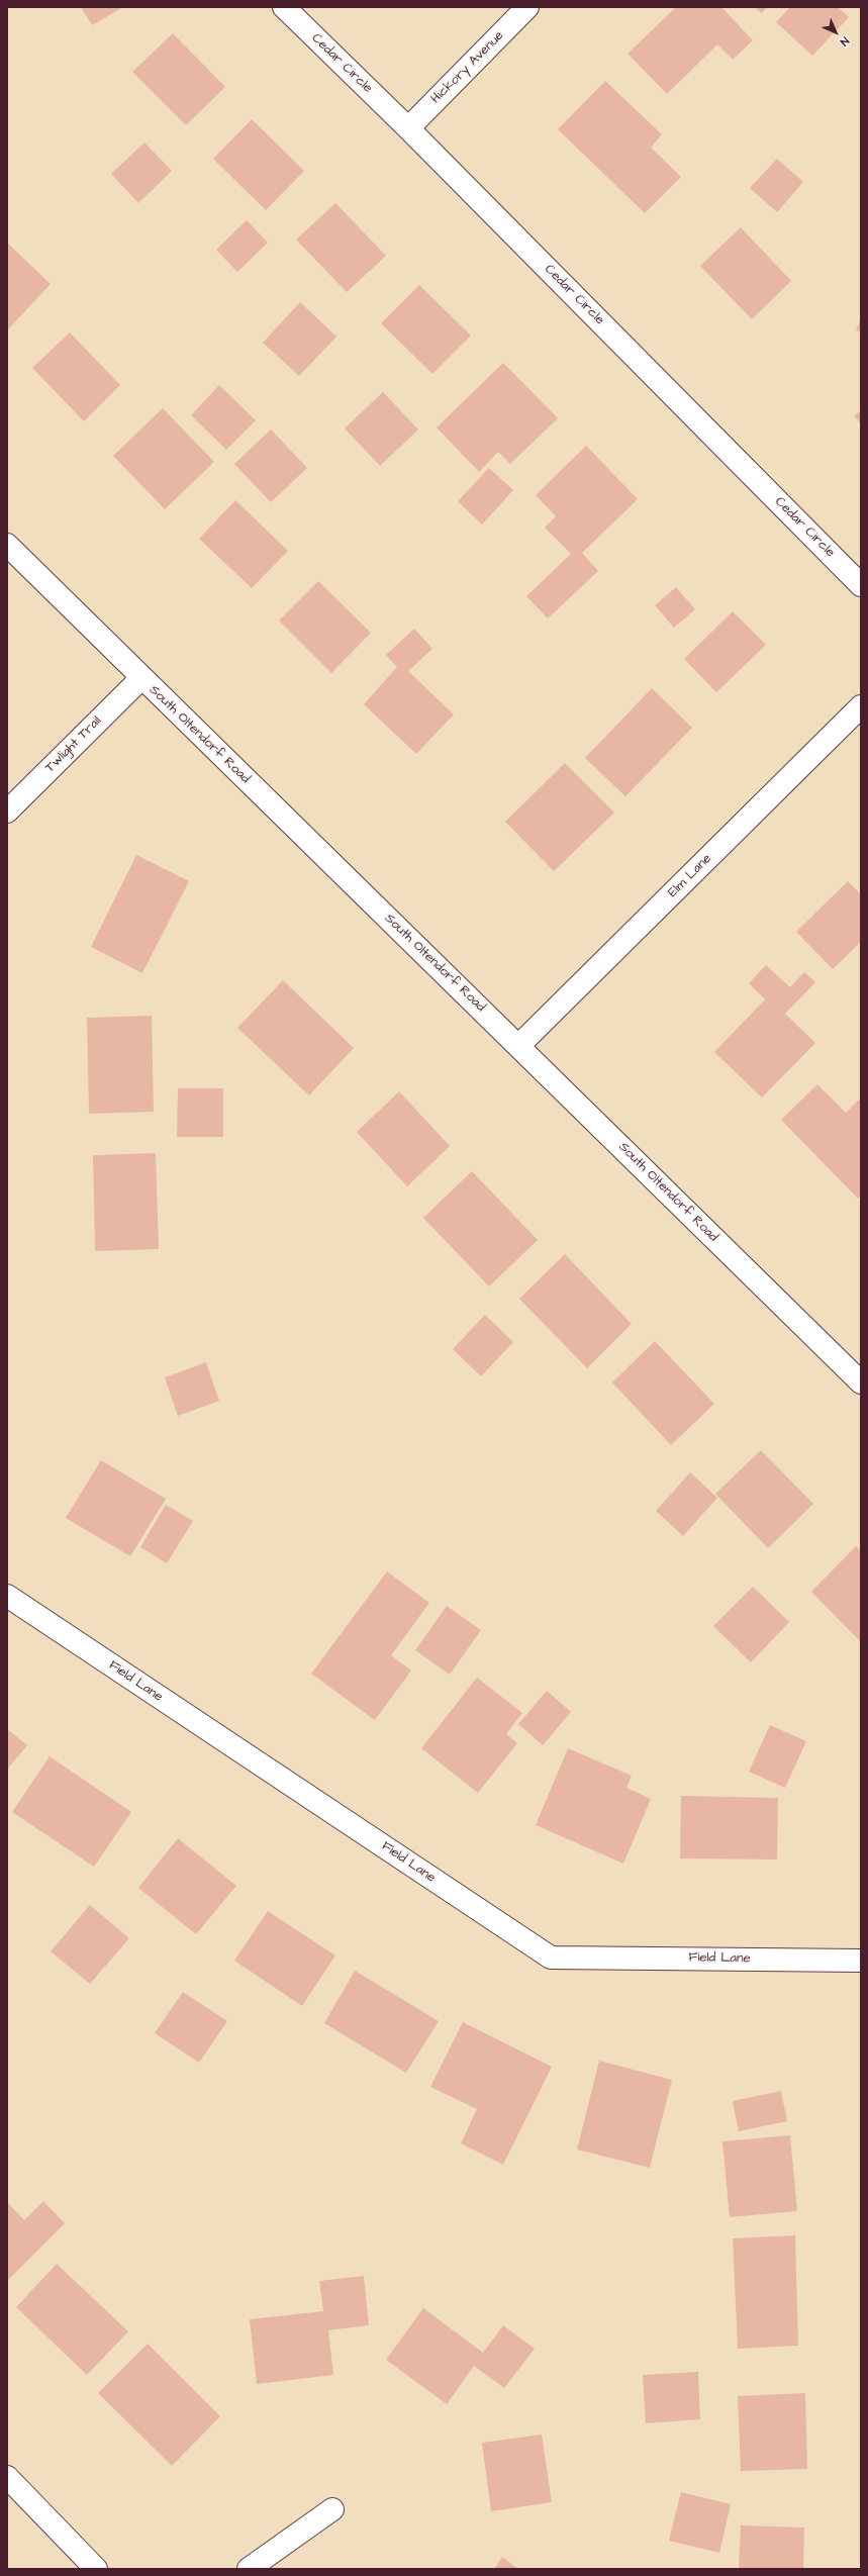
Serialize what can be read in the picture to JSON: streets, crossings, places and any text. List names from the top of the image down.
{
  "streets": {
    "street": [
      "Cedar Circle",
      "Hickory Avenue",
      "South Oltendorf Road",
      "Twlight Trail",
      "Elm Lane",
      "Field Lane"
    ]
  },
  "crossings": [
    ["Cedar Circle", "Hickory Avenue"],
    ["South Oltendorf Road", "Twlight Trail"],
    ["South Oltendorf Road", "Elm Lane"]
  ],
  "north": "bottom right"
}
